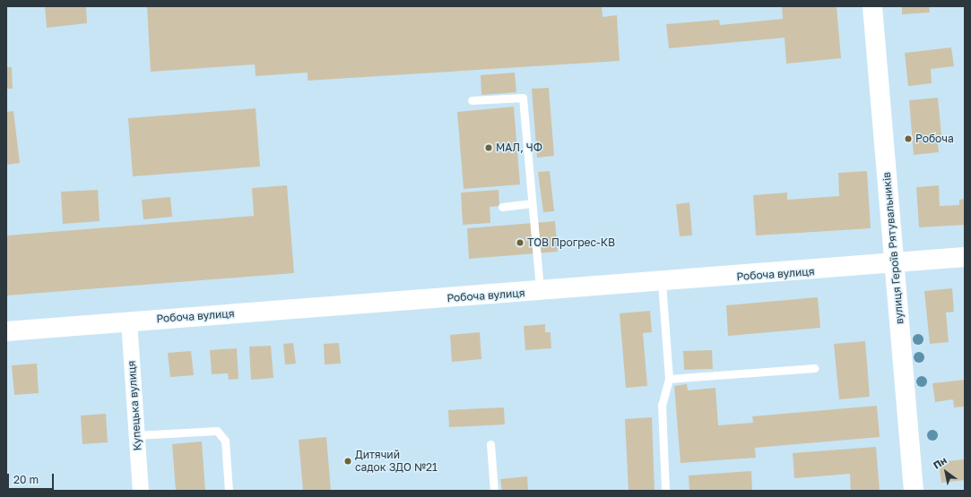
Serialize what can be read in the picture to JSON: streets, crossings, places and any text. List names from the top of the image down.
{
  "streets": {
    "street": ["вулиця Героїв Рятувальників", "Робоча вулиця", "Купецька вулиця"]
  },
  "crossings": [
    ["вулиця Героїв Рятувальників", "Робоча вулиця"],
    ["Робоча вулиця", "Купецька вулиця"]
  ],
  "places": [
    "Робоча",
    "МАЛ, ЧФ",
    "ТОВ Прогрес-КВ",
    "Дитячий садок ЗДО №21"
  ],
  "scale_bar": "20 m",
  "north": "top left"
}
